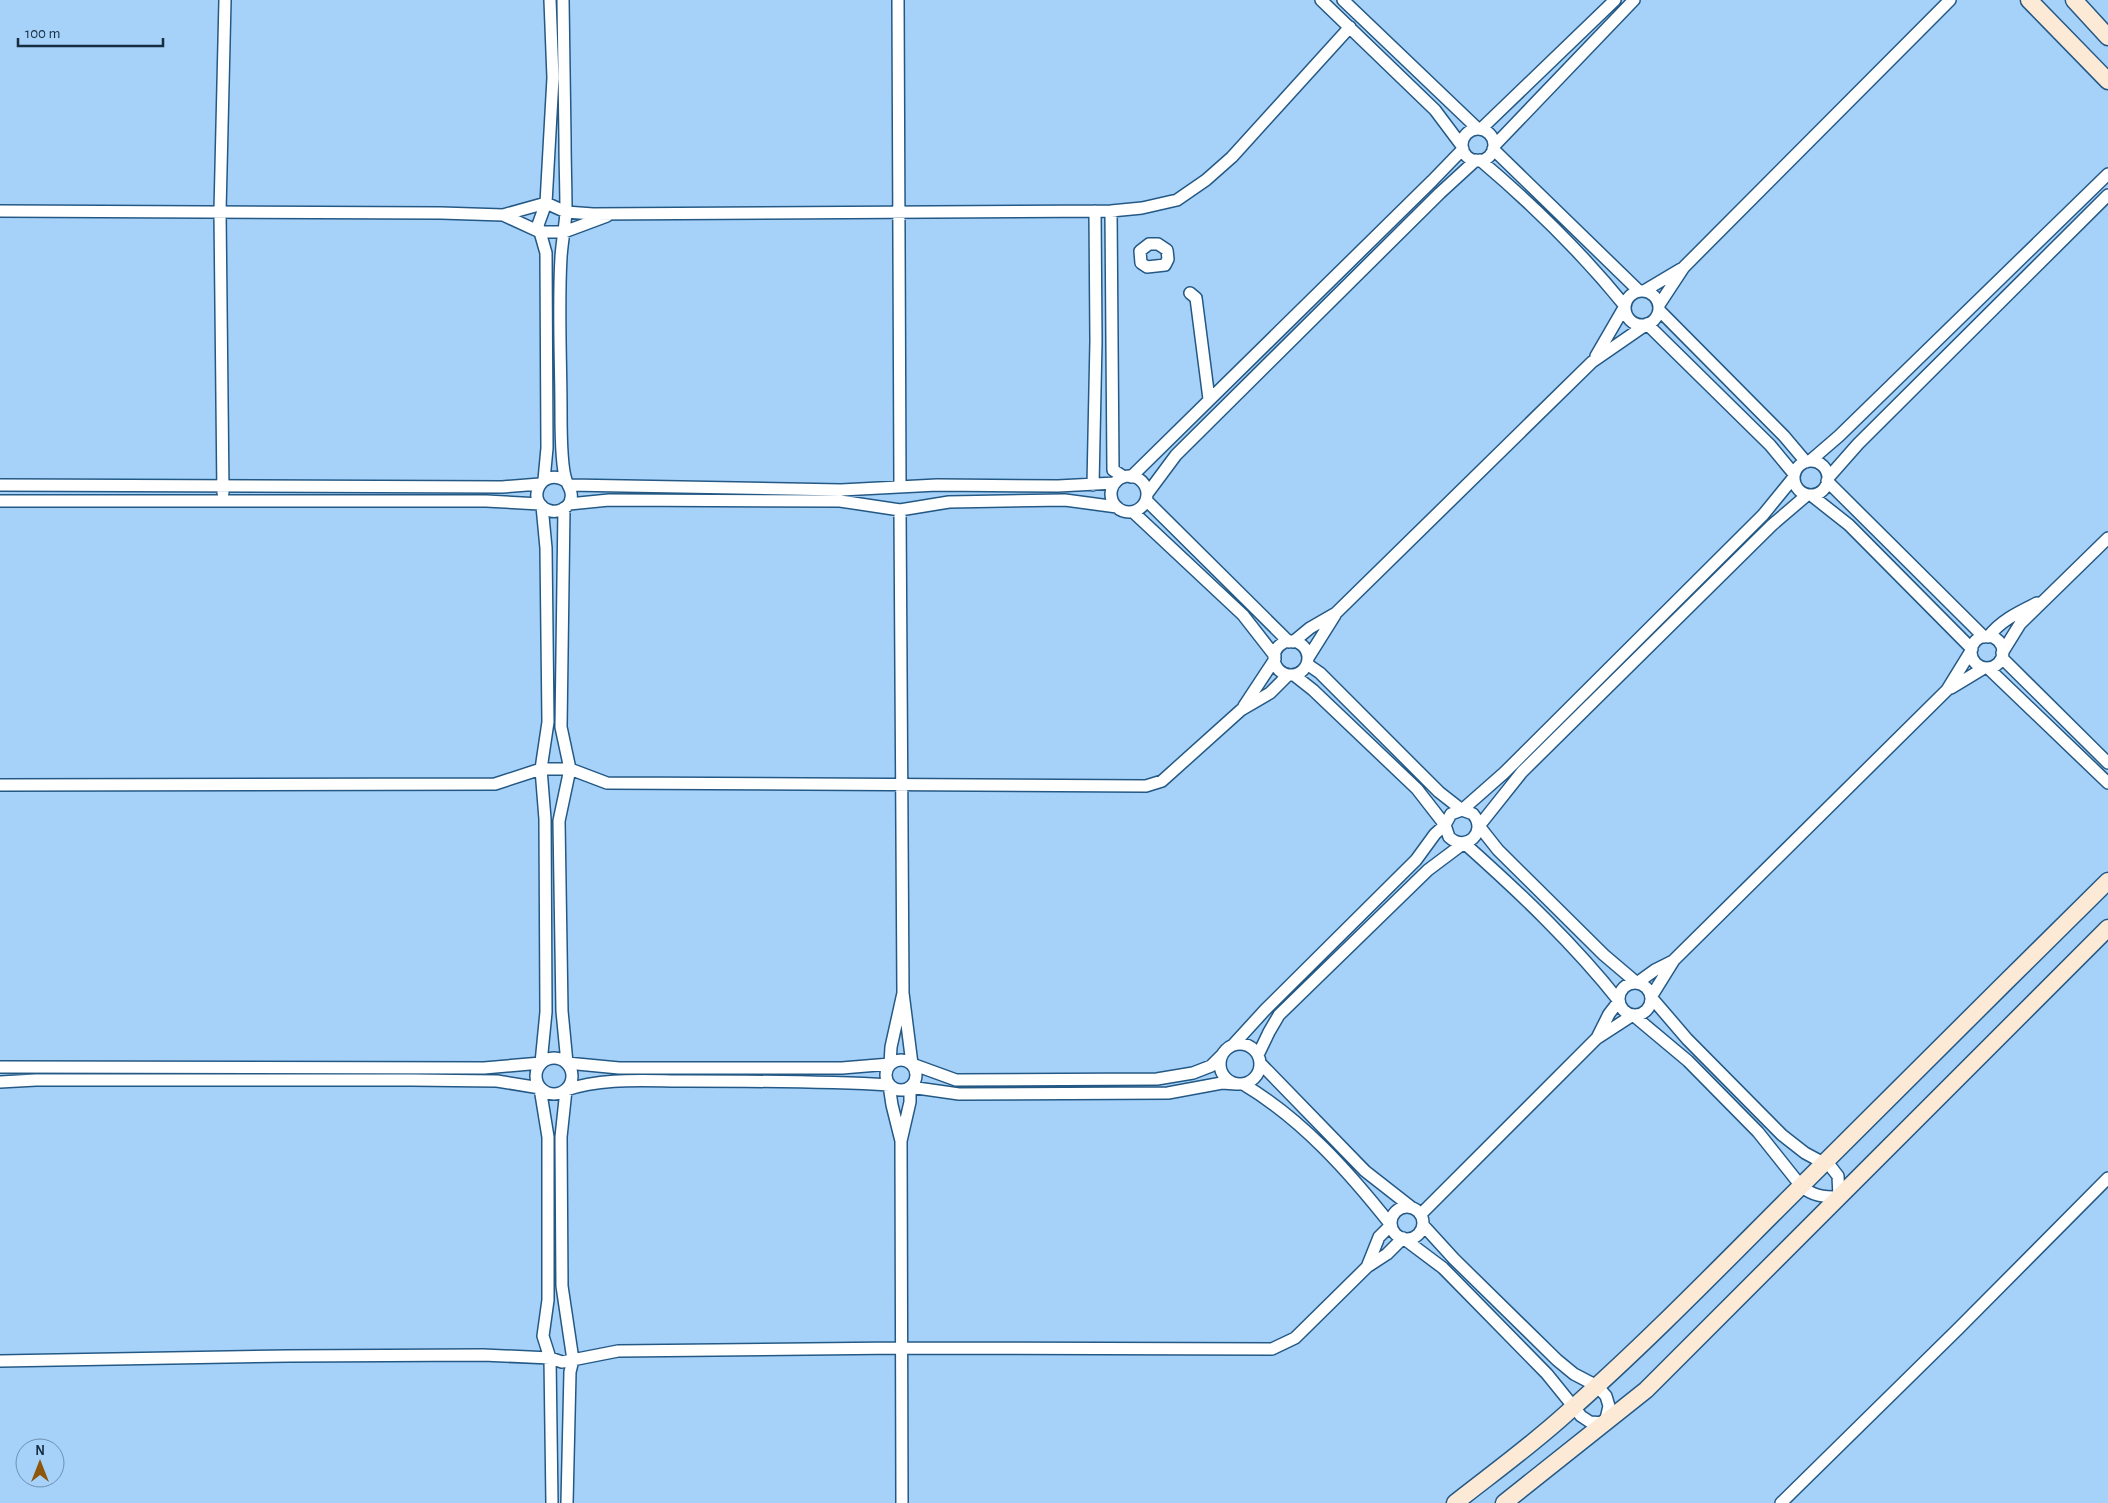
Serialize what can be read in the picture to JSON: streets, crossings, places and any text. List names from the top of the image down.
{
  "scale_bar": "100 m",
  "north": "top"
}
